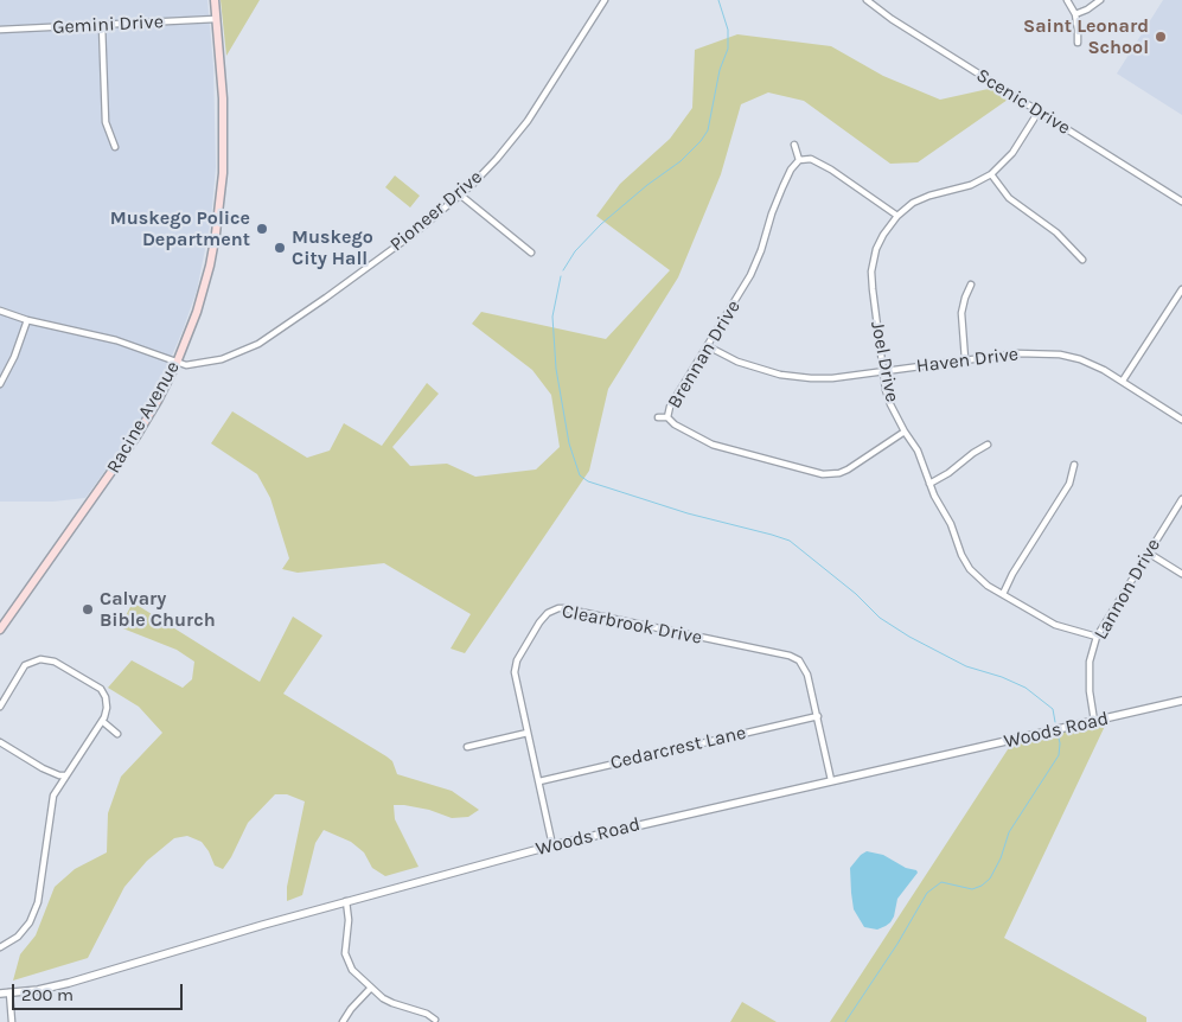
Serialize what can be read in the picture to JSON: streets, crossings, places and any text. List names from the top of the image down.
{
  "streets": {
    "main road": ["Racine Avenue"],
    "street": [
      "Gemini Drive",
      "Scenic Drive",
      "Pioneer Drive",
      "Brennan Drive",
      "Haven Drive",
      "Joel Drive",
      "Lannon Drive",
      "Clearbrook Drive",
      "Woods Road",
      "Cedarcrest Lane"
    ]
  },
  "crossings": [
    ["Gemini Drive", "Racine Avenue"],
    ["Scenic Drive", "Joel Drive"],
    ["Pioneer Drive", "Racine Avenue"],
    ["Brennan Drive", "Haven Drive"],
    ["Brennan Drive", "Joel Drive"],
    ["Haven Drive", "Joel Drive"],
    ["Joel Drive", "Lannon Drive"],
    ["Lannon Drive", "Woods Road"],
    ["Clearbrook Drive", "Woods Road"],
    ["Clearbrook Drive", "Cedarcrest Lane"]
  ],
  "places": [
    "Saint Leonard School",
    "Muskego Police Department",
    "Muskego City Hall",
    "Calvary Bible Church"
  ],
  "scale_bar": "200 m"
}
